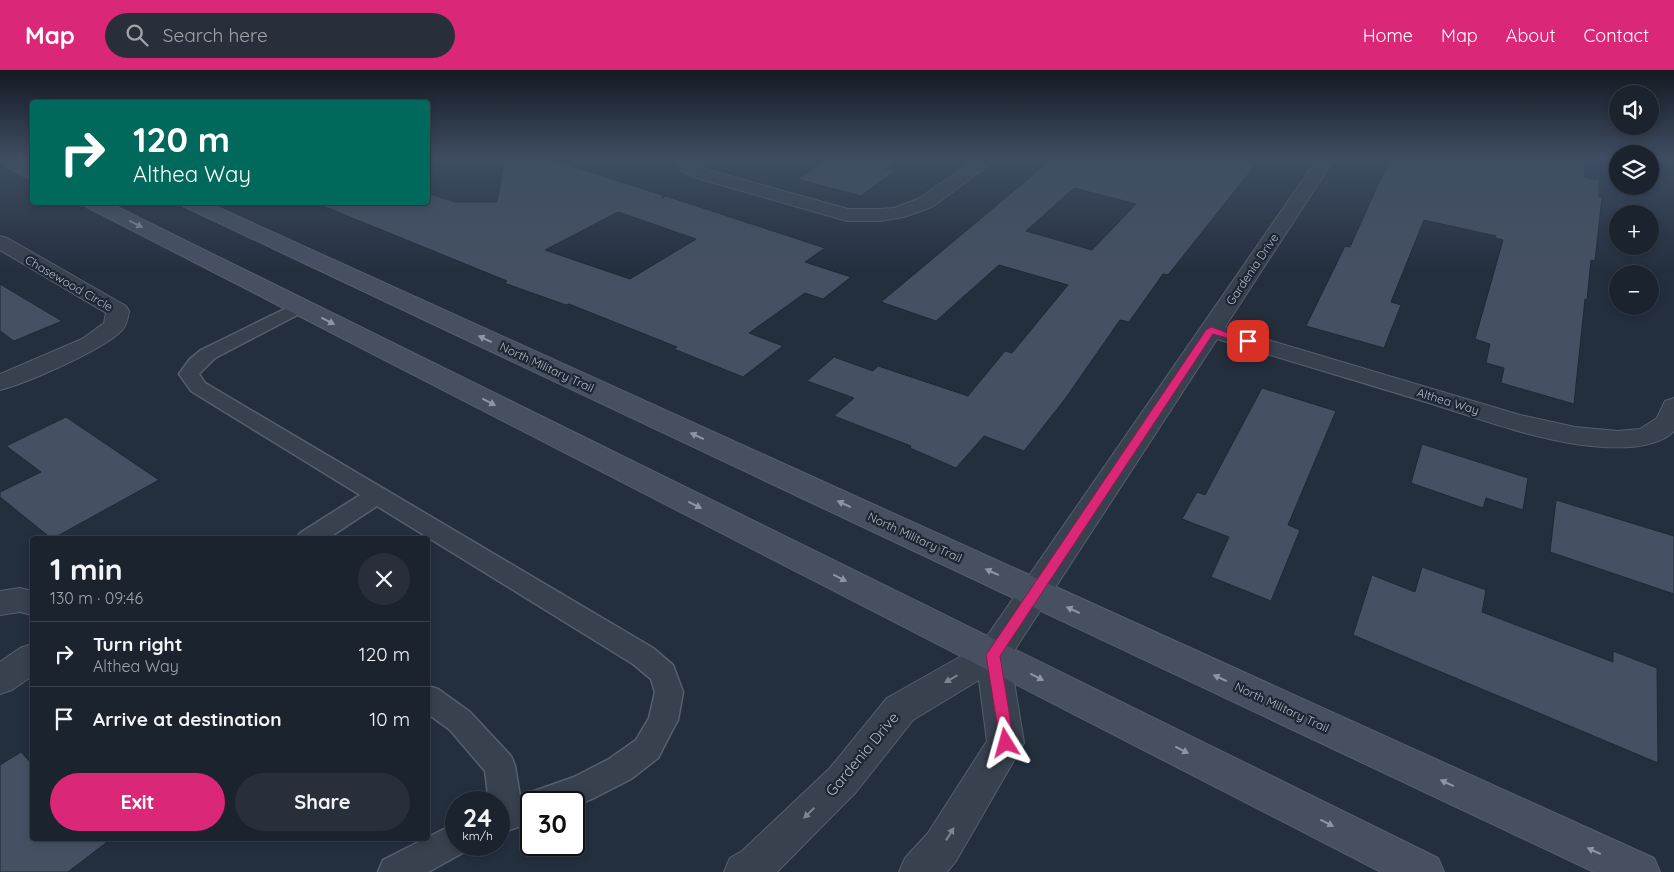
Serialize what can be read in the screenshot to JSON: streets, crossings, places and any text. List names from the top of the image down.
{
  "streets": {
    "main road": ["North Military Trail"],
    "street": ["Gardenia Drive", "Chasewood Circle", "Althea Way"]
  },
  "crossings": [
    ["Gardenia Drive", "North Military Trail"],
    ["Gardenia Drive", "Althea Way"]
  ],
  "one_way": ["Gardenia Drive"],
  "page": {
    "header": "Map",
    "search": "Search here",
    "nav": [
      "Home",
      "Map",
      "About",
      "Contact"
    ],
    "map_buttons": ["+", "−"],
    "turn": ["120 m", "Althea Way"],
    "heading": ["1 min", "130 m · 09:46"],
    "list": [
      {
        "name": "Turn right",
        "note": "Althea Way",
        "value": "120 m"
      },
      {
        "name": "Arrive at destination",
        "value": "10 m"
      }
    ],
    "buttons": ["Exit", "Share"],
    "speed": "24 km/h",
    "limit": "30"
  }
}
